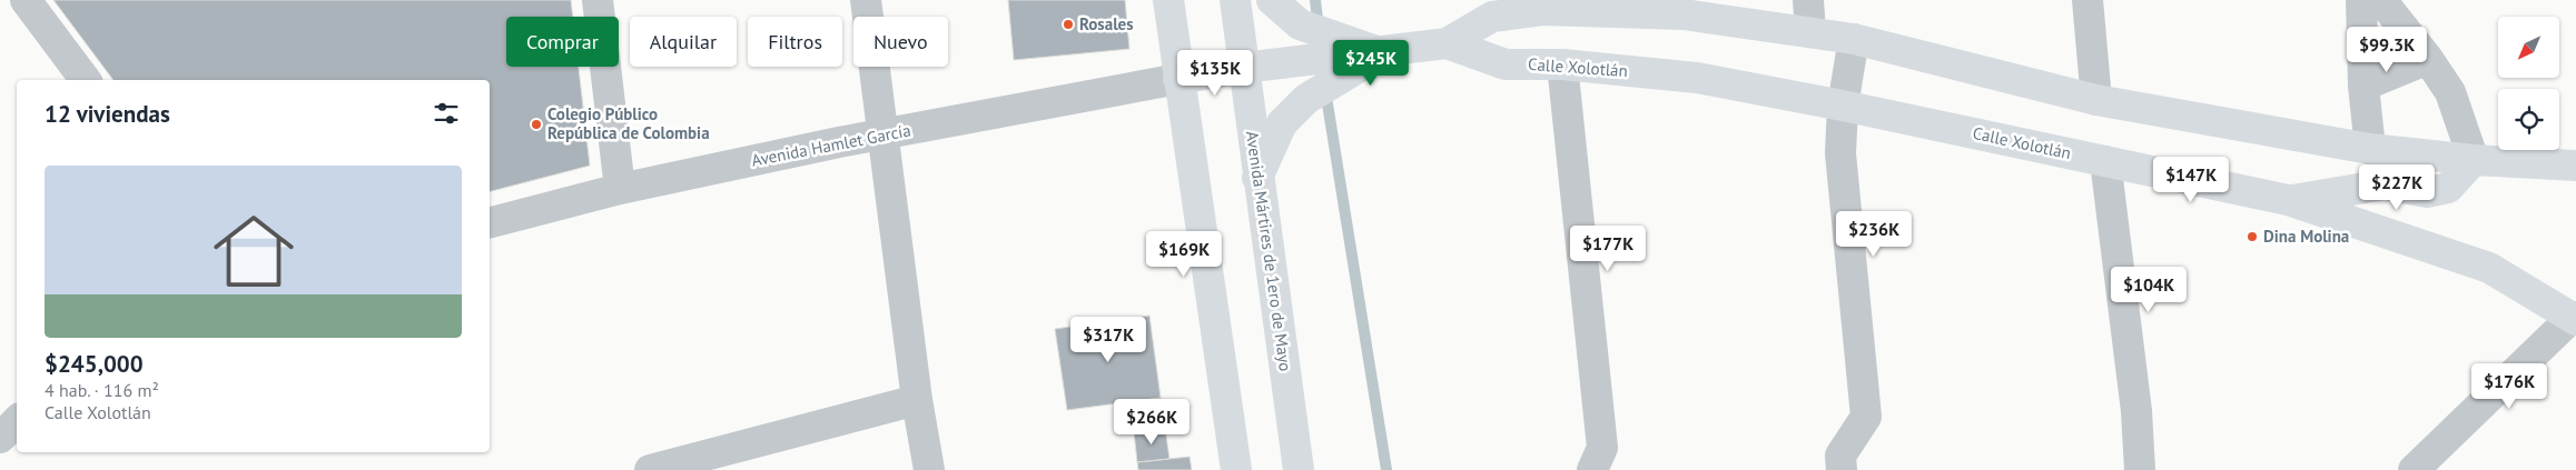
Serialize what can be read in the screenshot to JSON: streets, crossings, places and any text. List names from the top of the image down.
{
  "streets": {
    "street": ["Calle Xolotlán", "Avenida Hamlet García", "Avenida Mártires de 1ero de Mayo"]
  },
  "places": ["Rosales", "Colegio Público República de Colombia", "Dina Molina"],
  "north": "bottom left",
  "page": {
    "chip": [
      "Comprar",
      "Alquilar",
      "Filtros",
      "Nuevo"
    ],
    "price": [
      "$99.3K",
      "$245K",
      "$135K",
      "$147K",
      "$227K",
      "$236K",
      "$177K",
      "$169K",
      "$104K",
      "$317K",
      "$176K",
      "$266K"
    ],
    "heading": "12 viviendas",
    "list": [
      {
        "name": "$245,000",
        "note": "4 hab. · 116 m² · Calle Xolotlán"
      }
    ]
  }
}
